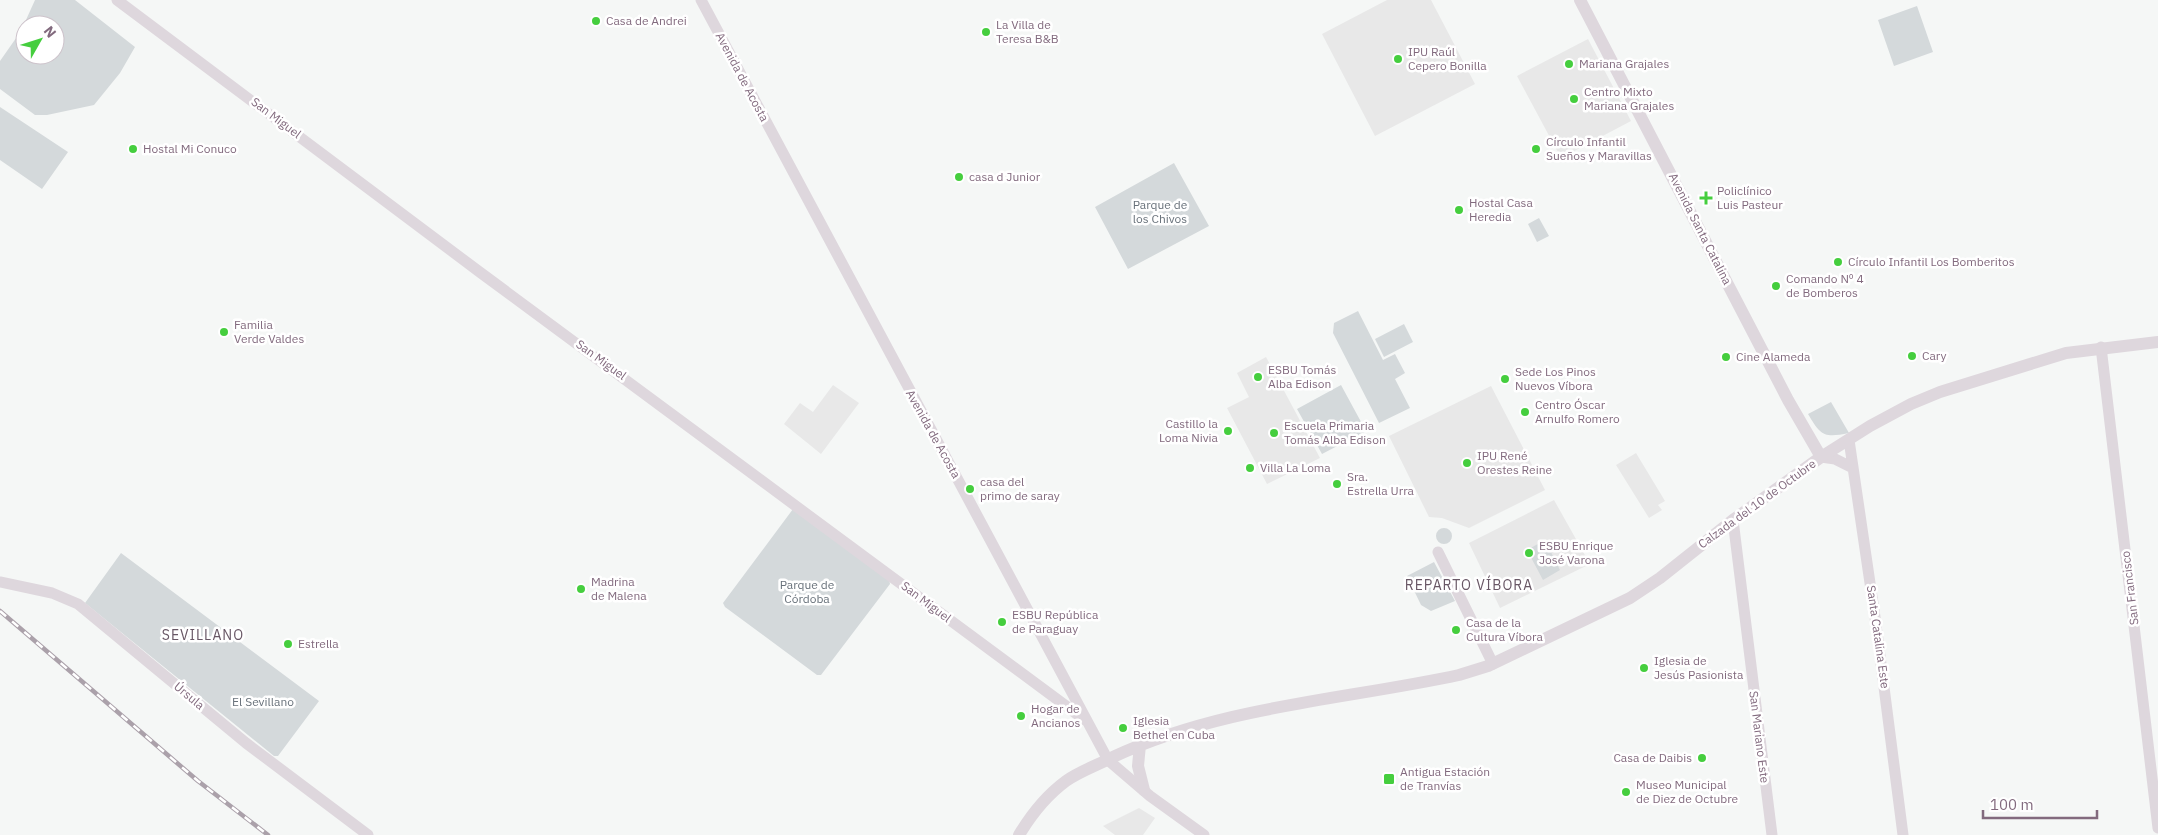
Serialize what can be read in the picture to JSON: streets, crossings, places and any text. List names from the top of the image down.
{
  "streets": {
    "main road": ["Avenida Santa Catalina", "Calzada del 10 de Octubre"],
    "street": [
      "Avenida de Acosta",
      "San Miguel",
      "San Francisco",
      "Santa Catalina Este",
      "Úrsula",
      "San Mariano Este"
    ]
  },
  "crossings": [
    ["Avenida de Acosta", "San Miguel"],
    ["Avenida Santa Catalina", "Calzada del 10 de Octubre"],
    ["Calzada del 10 de Octubre", "San Francisco"],
    ["Calzada del 10 de Octubre", "Santa Catalina Este"],
    ["Calzada del 10 de Octubre", "San Mariano Este"]
  ],
  "districts": ["REPARTO VÍBORA", "SEVILLANO"],
  "parks": ["Parque de los Chivos", "Parque de Córdoba", "El Sevillano"],
  "places": {
    "other": [
      "Casa de Andrei",
      "La Villa de Teresa B&B",
      "IPU Raúl Cepero Bonilla",
      "Mariana Grajales",
      "Centro Mixto Mariana Grajales",
      "Hostal Mi Conuco",
      "Círculo Infantil Sueños y Maravillas",
      "casa d Junior",
      "Hostal Casa Heredia",
      "Círculo Infantil Los Bomberitos",
      "Comando Nº 4 de Bomberos",
      "Familia Verde Valdes",
      "Cary",
      "Cine Alameda",
      "ESBU Tomás Alba Edison",
      "Sede Los Pinos Nuevos Víbora",
      "Centro Óscar Arnulfo Romero",
      "Castillo la Loma Nivia",
      "Escuela Primaria Tomás Alba Edison",
      "IPU René Orestes Reine",
      "Villa La Loma",
      "Sra. Estrella Urra",
      "casa del primo de saray",
      "ESBU Enrique José Varona",
      "Madrina de Malena",
      "ESBU República de Paraguay",
      "Casa de la Cultura Víbora",
      "Estrella",
      "Iglesia de Jesús Pasionista",
      "Hogar de Ancianos",
      "Iglesia Bethel en Cuba",
      "Casa de Daibis",
      "Museo Municipal de Diez de Octubre"
    ],
    "health": ["Policlínico Luis Pasteur"],
    "transit": ["Antigua Estación de Tranvías"]
  },
  "scale_bar": "100 m",
  "north": "top right"
}
